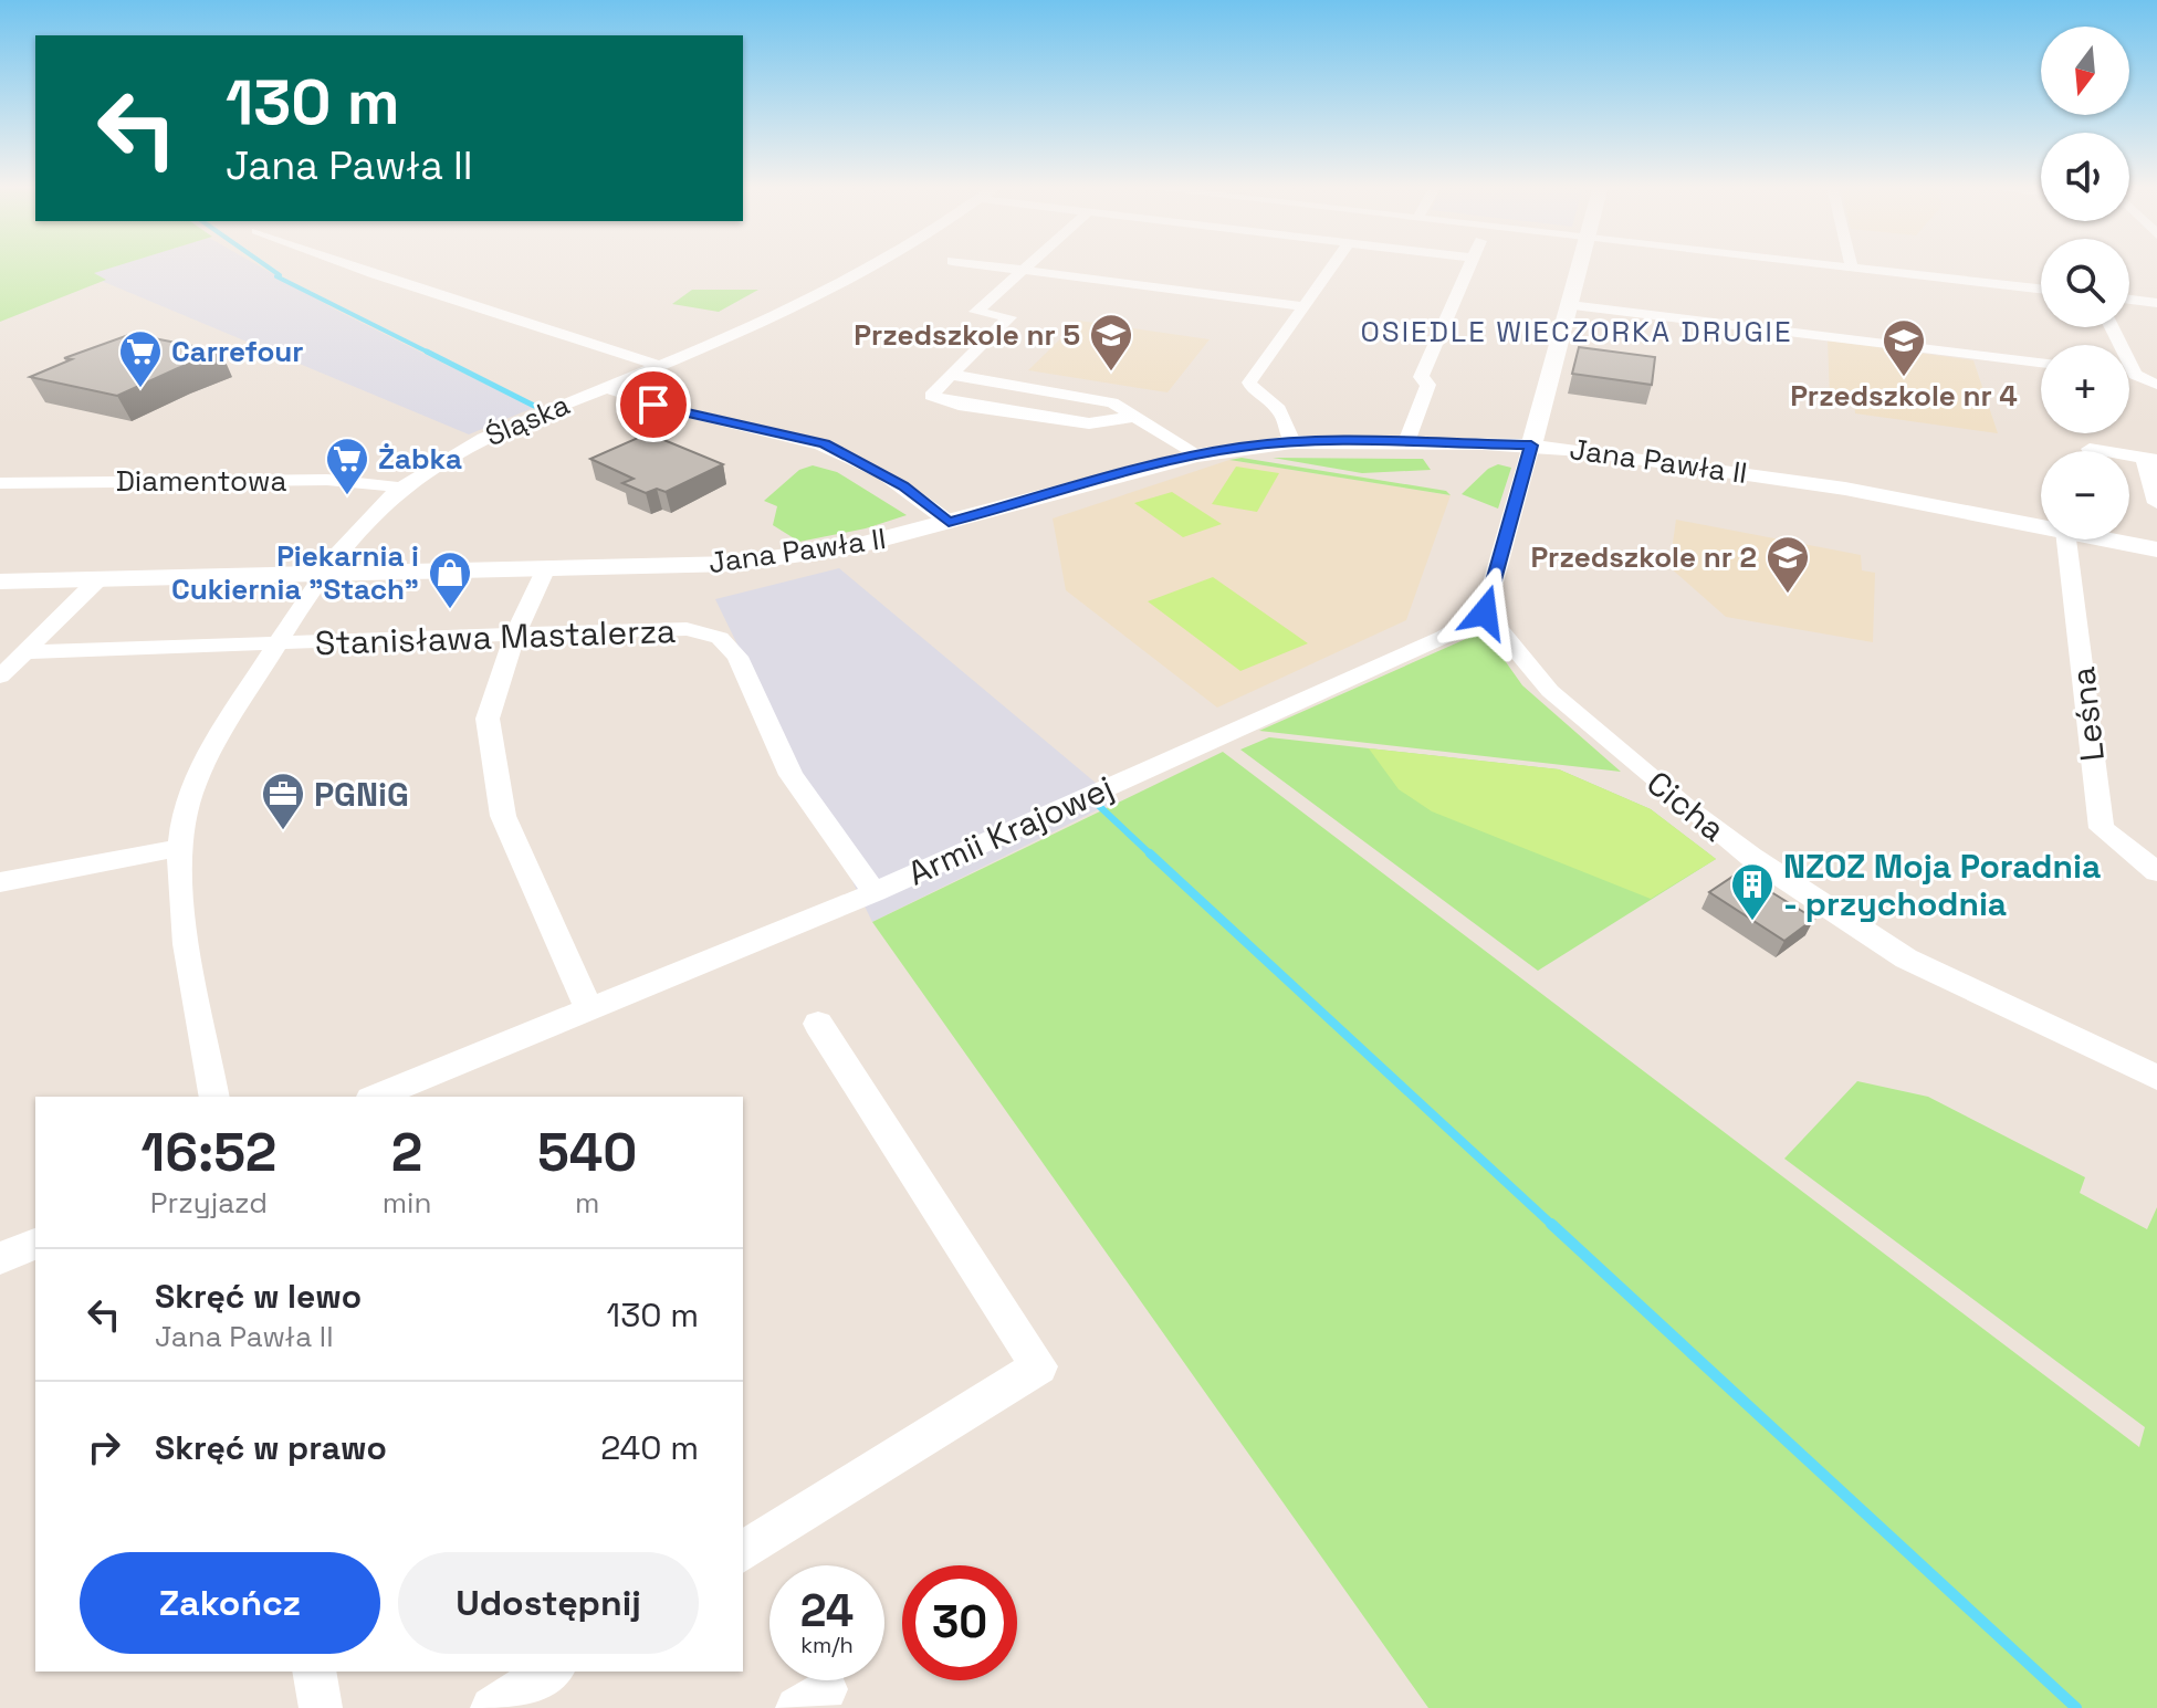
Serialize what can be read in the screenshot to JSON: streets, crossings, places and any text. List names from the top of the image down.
{
  "streets": {
    "street": [
      "Śląska",
      "Jana Pawła II",
      "Diamentowa",
      "Stanisława Mastalerza",
      "Leśna",
      "Cicha",
      "Armii Krajowej"
    ]
  },
  "crossings": [
    ["Śląska", "Jana Pawła II"],
    ["Śląska", "Diamentowa"],
    ["Śląska", "Stanisława Mastalerza"],
    ["Stanisława Mastalerza", "Armii Krajowej"],
    ["Cicha", "Armii Krajowej"]
  ],
  "districts": ["OSIEDLE WIECZORKA DRUGIE"],
  "places": {
    "school or university": ["Przedszkole nr 5", "Przedszkole nr 4", "Przedszkole nr 2"],
    "supermarket": ["Carrefour", "Żabka"],
    "shop": ["Piekarnia i Cukiernia \"Stach\""],
    "office": ["PGNiG"],
    "building": ["NZOZ Moja Poradnia - przychodnia"]
  },
  "north": "bottom",
  "page": {
    "map_buttons": ["+", "−"],
    "turn": ["130 m", "Jana Pawła II"],
    "eta": [
      "16:52",
      "Przyjazd",
      "2",
      "min",
      "540",
      "m"
    ],
    "list": [
      {
        "name": "Skręć w lewo",
        "note": "Jana Pawła II",
        "value": "130 m"
      },
      {
        "name": "Skręć w prawo",
        "value": "240 m"
      }
    ],
    "buttons": ["Zakończ", "Udostępnij"],
    "speed": "24 km/h",
    "limit": "30"
  }
}
